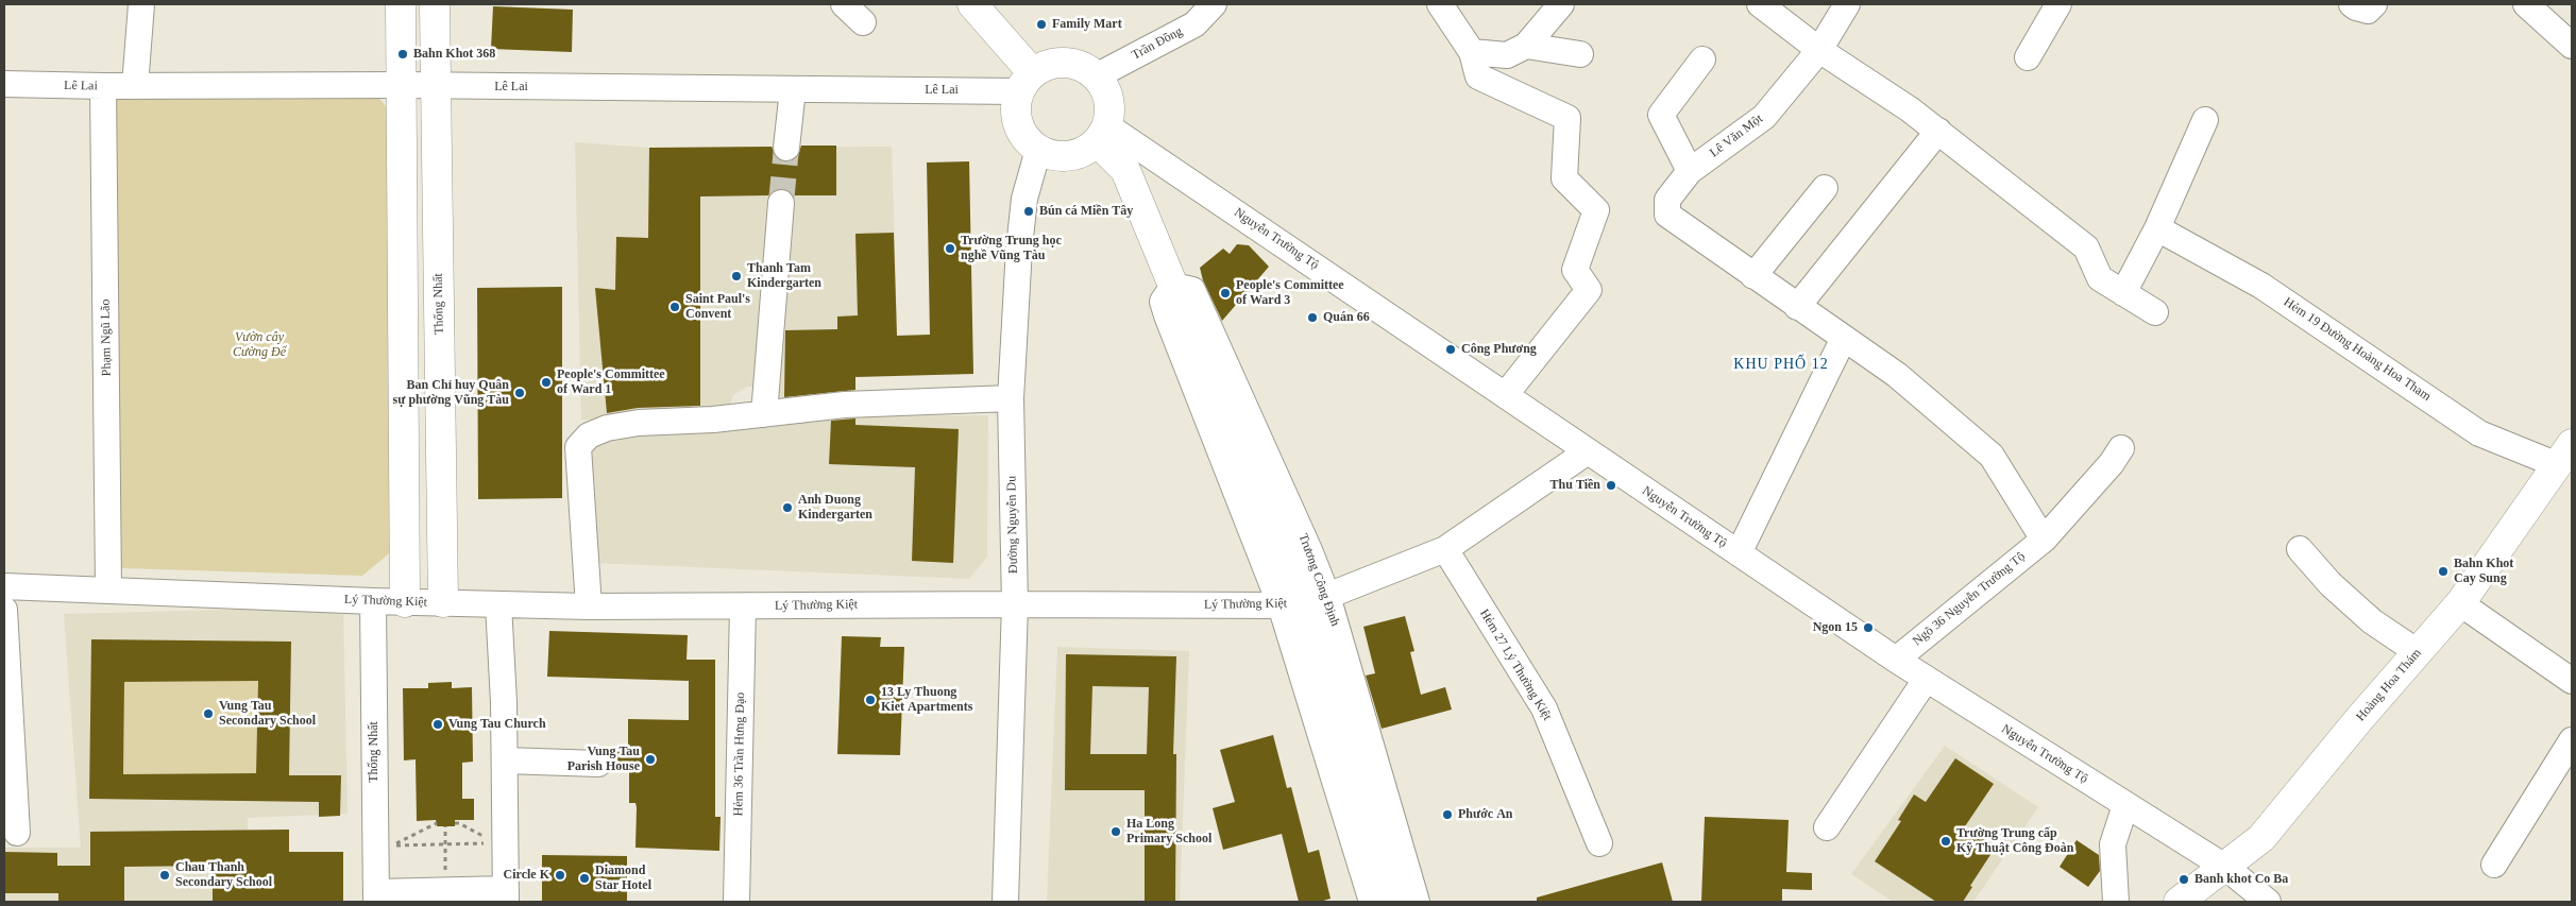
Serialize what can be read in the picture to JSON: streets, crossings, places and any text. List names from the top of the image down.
{
  "streets": {
    "main road": ["Thống Nhất", "Trương Công Định", "Hoàng Hoa Thám"],
    "street": [
      "Trần Đồng",
      "Lê Lai",
      "Lê Văn Một",
      "Nguyễn Trường Tộ",
      "Phạm Ngũ Lão",
      "Hẻm 19 Đường Hoàng Hoa Tham",
      "Đường Nguyễn Du",
      "Ngõ 36 Nguyễn Trường Tộ",
      "Lý Thường Kiệt",
      "Hẻm 27 Lý Thường Kiệt",
      "Hẻm 36 Trần Hưng Đạo"
    ]
  },
  "crossings": [
    ["Trần Đồng", "Lê Lai"],
    ["Trần Đồng", "Nguyễn Trường Tộ"],
    ["Trần Đồng", "Đường Nguyễn Du"],
    ["Trần Đồng", "Trương Công Định"],
    ["Lê Lai", "Nguyễn Trường Tộ"],
    ["Lê Lai", "Thống Nhất"],
    ["Lê Lai", "Phạm Ngũ Lão"],
    ["Lê Lai", "Đường Nguyễn Du"],
    ["Lê Lai", "Trương Công Định"],
    ["Nguyễn Trường Tộ", "Đường Nguyễn Du"],
    ["Nguyễn Trường Tộ", "Trương Công Định"],
    ["Nguyễn Trường Tộ", "Ngõ 36 Nguyễn Trường Tộ"],
    ["Nguyễn Trường Tộ", "Lý Thường Kiệt"],
    ["Nguyễn Trường Tộ", "Hoàng Hoa Thám"],
    ["Thống Nhất", "Lý Thường Kiệt"],
    ["Phạm Ngũ Lão", "Lý Thường Kiệt"],
    ["Hẻm 19 Đường Hoàng Hoa Tham", "Hoàng Hoa Thám"],
    ["Đường Nguyễn Du", "Trương Công Định"],
    ["Đường Nguyễn Du", "Lý Thường Kiệt"],
    ["Trương Công Định", "Lý Thường Kiệt"],
    ["Lý Thường Kiệt", "Hẻm 27 Lý Thường Kiệt"],
    ["Lý Thường Kiệt", "Hẻm 36 Trần Hưng Đạo"]
  ],
  "districts": ["KHU PHỐ 12"],
  "parks": ["Vườn cây Cường Để"],
  "places": [
    "Family Mart",
    "Bahn Khot 368",
    "Bún cá Miền Tây",
    "Trường Trung học nghề Vũng Tàu",
    "Thanh Tam Kindergarten",
    "People's Committee of Ward 3",
    "Saint Paul's Convent",
    "Quán 66",
    "Công Phương",
    "People's Committee of Ward 1",
    "Ban Chỉ huy Quân sự phường Vũng Tàu",
    "Thu Tiền",
    "Anh Duong Kindergarten",
    "Bahn Khot Cay Sung",
    "Ngon 15",
    "13 Ly Thuong Kiet Apartments",
    "Vung Tau Secondary School",
    "Vung Tau Church",
    "Vung Tau Parish House",
    "Phước An",
    "Ha Long Primary School",
    "Trường Trung cấp Kỹ Thuật Công Đoàn",
    "Chau Thanh Secondary School",
    "Circle K",
    "Diamond Star Hotel",
    "Banh khot Co Ba"
  ]
}
